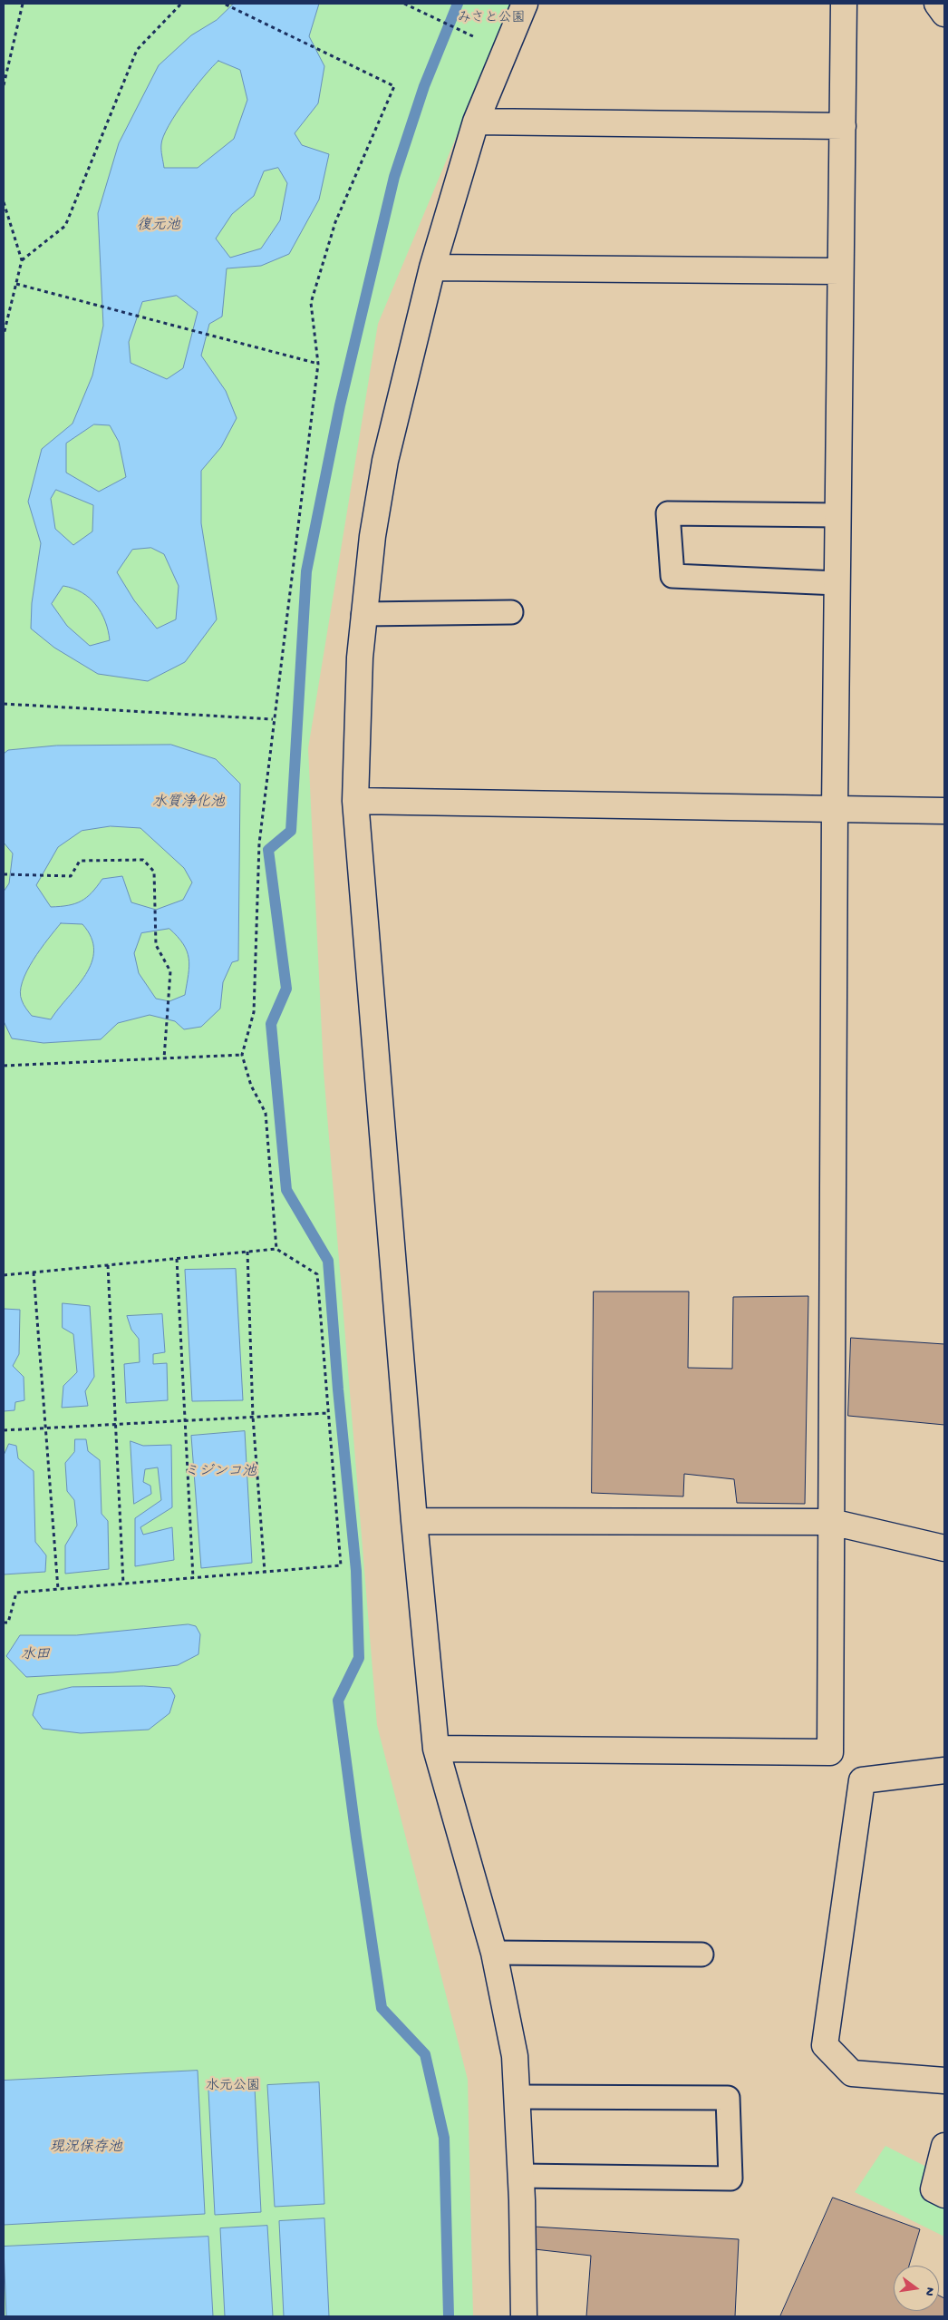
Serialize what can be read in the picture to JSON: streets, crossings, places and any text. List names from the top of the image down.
{
  "water": [
    "復元池",
    "水質浄化池",
    "ミジンコ池",
    "水田",
    "現況保存池"
  ],
  "parks": ["みさと公園", "水元公園"],
  "north": "right"
}
